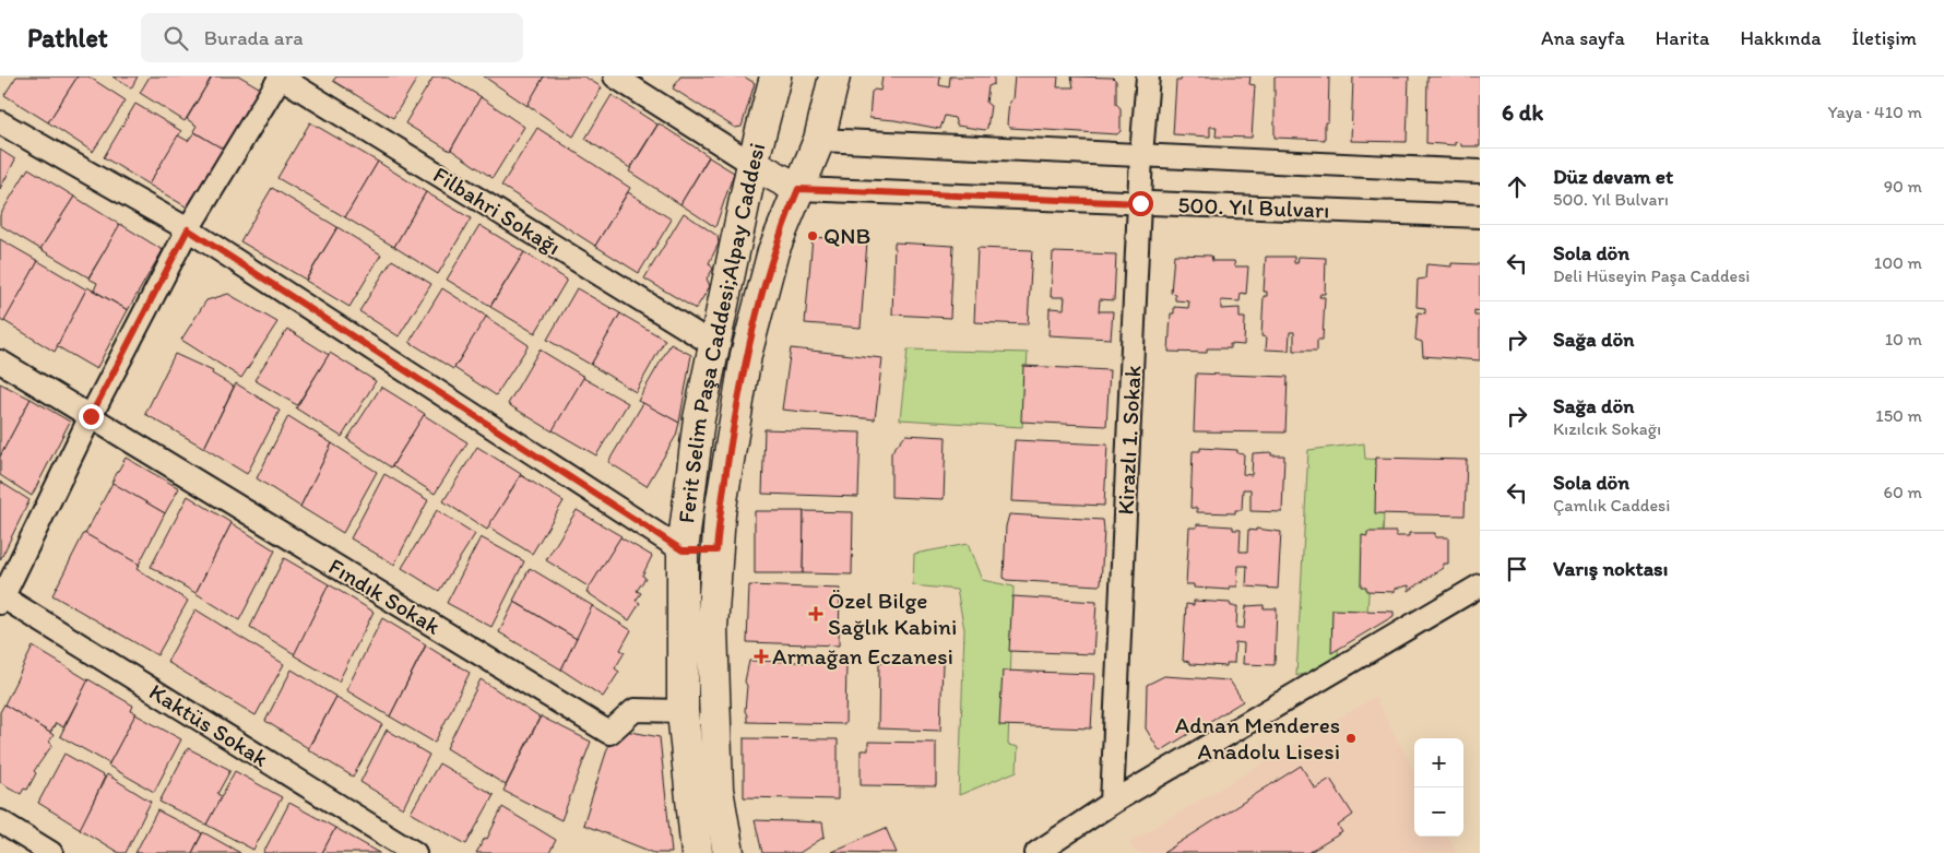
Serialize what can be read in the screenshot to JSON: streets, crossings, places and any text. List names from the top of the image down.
{
  "streets": {
    "main road": ["Ferit Selim Paşa Caddesi;Alpay Caddesi"],
    "street": [
      "500. Yıl Bulvarı",
      "Filbahri Sokağı",
      "Kirazlı 1. Sokak",
      "Fındık Sokak",
      "Kaktüs Sokak"
    ]
  },
  "crossings": [
    ["500. Yıl Bulvarı", "Kirazlı 1. Sokak"],
    ["Filbahri Sokağı", "Ferit Selim Paşa Caddesi;Alpay Caddesi"],
    ["Ferit Selim Paşa Caddesi;Alpay Caddesi", "Fındık Sokak"]
  ],
  "places": {
    "other": ["QNB", "Adnan Menderes Anadolu Lisesi"],
    "health": ["Özel Bilge Sağlık Kabini", "Armağan Eczanesi"]
  },
  "page": {
    "header": "Pathlet",
    "search": "Burada ara",
    "nav": [
      "Ana sayfa",
      "Harita",
      "Hakkında",
      "İletişim"
    ],
    "heading": ["6 dk", "Yaya · 410 m"],
    "list": [
      ["Düz devam et", "500. Yıl Bulvarı", "90 m"],
      ["Sola dön", "Deli Hüseyin Paşa Caddesi", "100 m"],
      ["Sağa dön", "10 m"],
      ["Sağa dön", "Kızılcık Sokağı", "150 m"],
      ["Sola dön", "Çamlık Caddesi", "60 m"],
      "Varış noktası"
    ],
    "map_buttons": ["+", "−"]
  }
}
